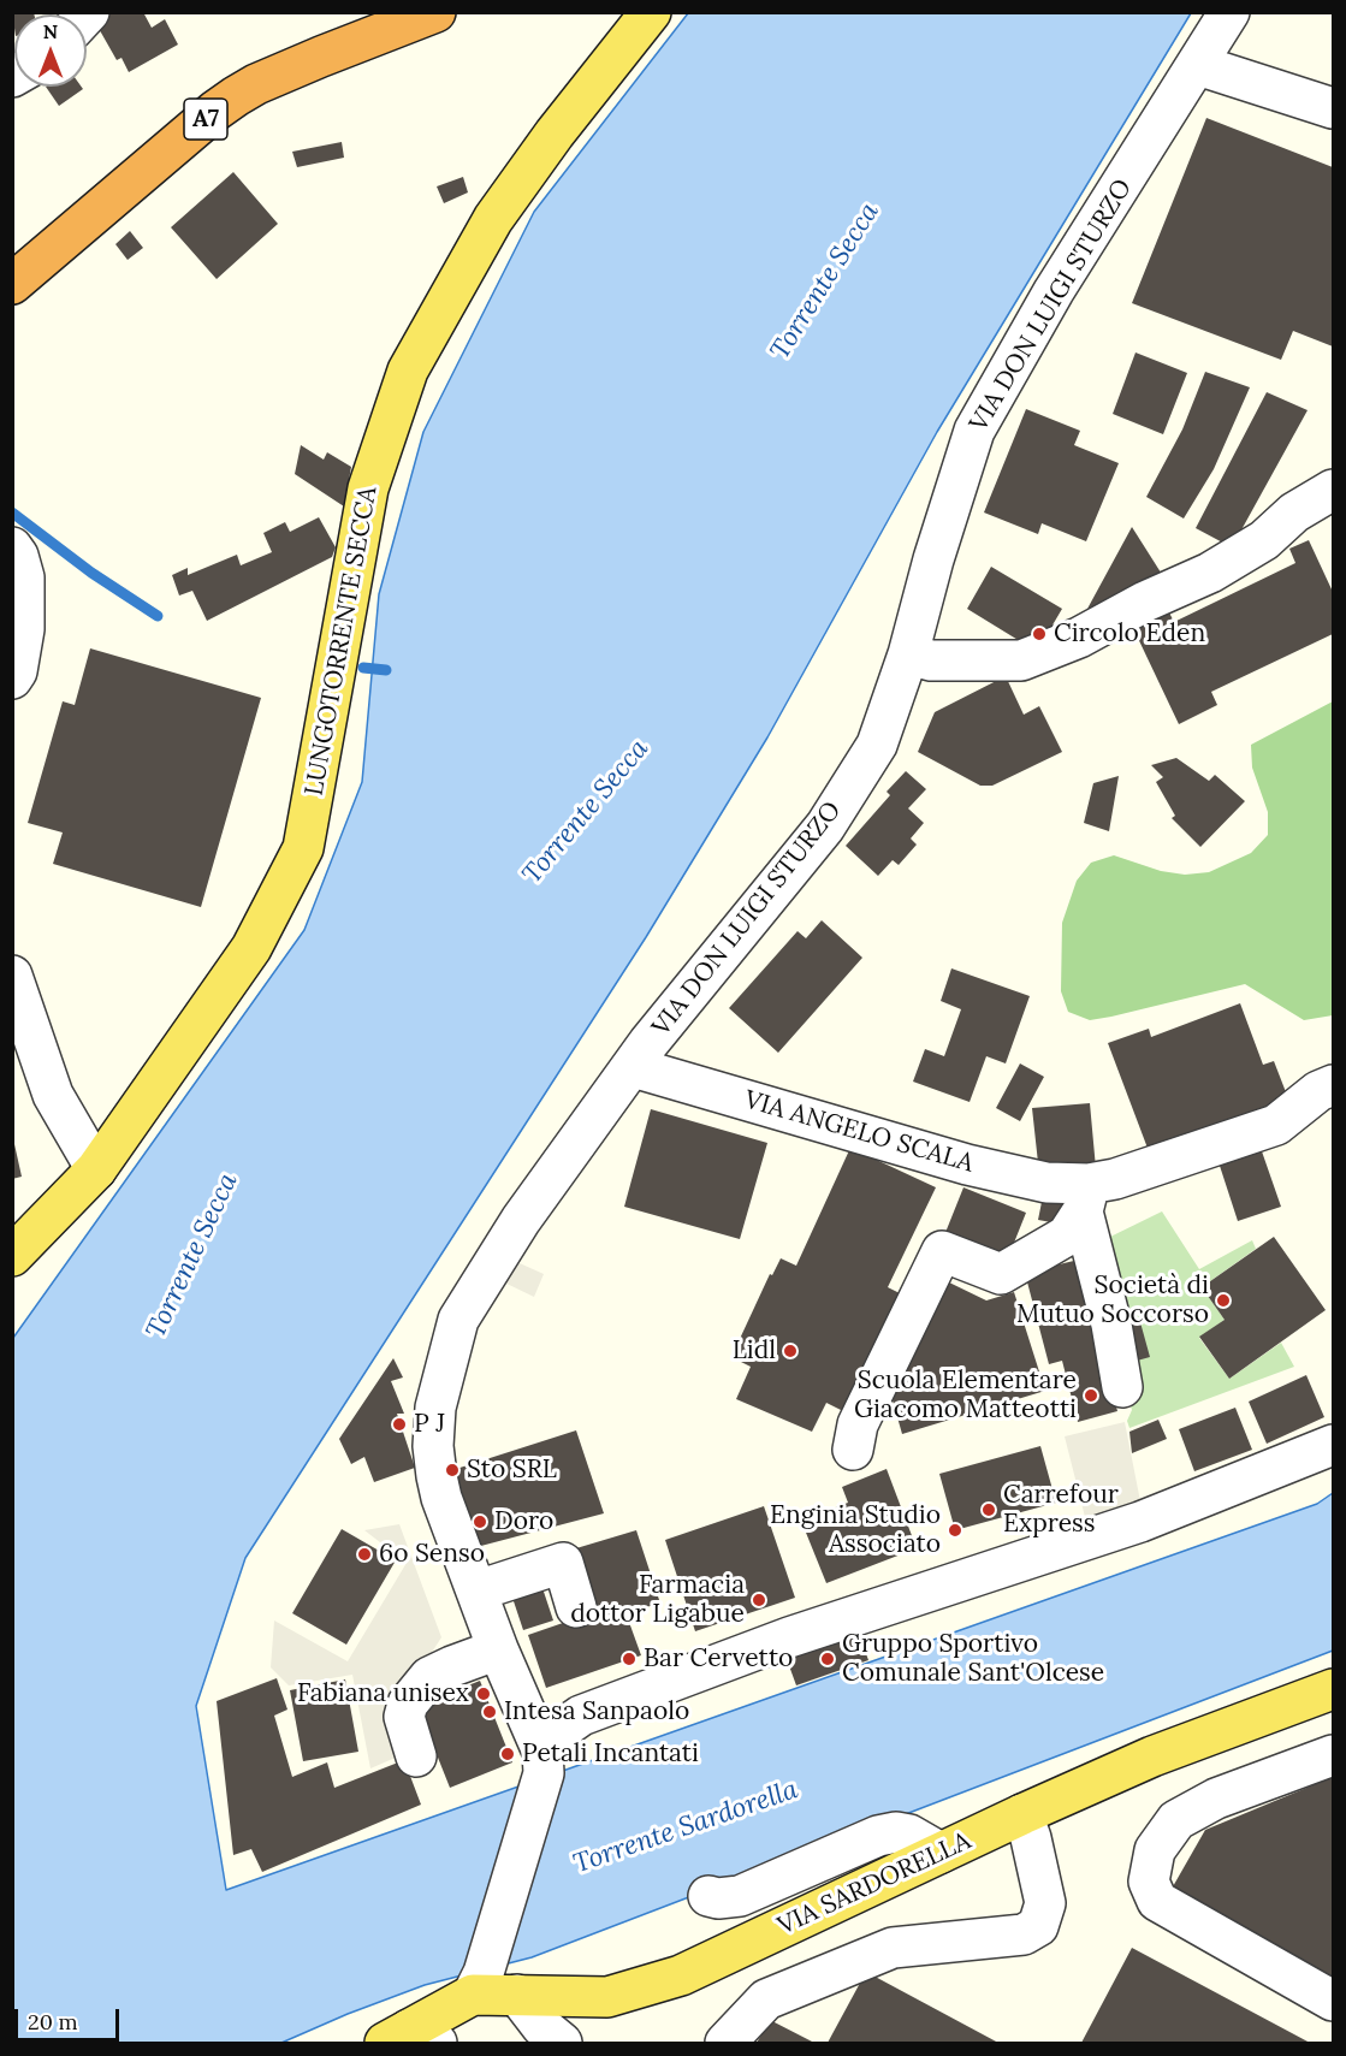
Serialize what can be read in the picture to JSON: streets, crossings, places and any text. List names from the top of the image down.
{
  "streets": {
    "highway": ["A7"],
    "main road": ["LUNGOTORRENTE SECCA", "VIA SARDORELLA"],
    "street": ["VIA DON LUIGI STURZO", "VIA ANGELO SCALA"]
  },
  "crossings": [
    ["VIA DON LUIGI STURZO", "VIA ANGELO SCALA"]
  ],
  "water": ["Torrente Secca", "Torrente Sardorella"],
  "places": [
    "Circolo Eden",
    "Società di Mutuo Soccorso",
    "Lidl",
    "Scuola Elementare Giacomo Matteotti",
    "P J",
    "Sto SRL",
    "Carrefour Express",
    "Doro",
    "Enginia Studio Associato",
    "6o Senso",
    "Farmacia dottor Ligabue",
    "Bar Cervetto",
    "Gruppo Sportivo Comunale Sant'Olcese",
    "Fabiana unisex",
    "Intesa Sanpaolo",
    "Petali Incantati"
  ],
  "scale_bar": "20 m",
  "north": "top"
}
